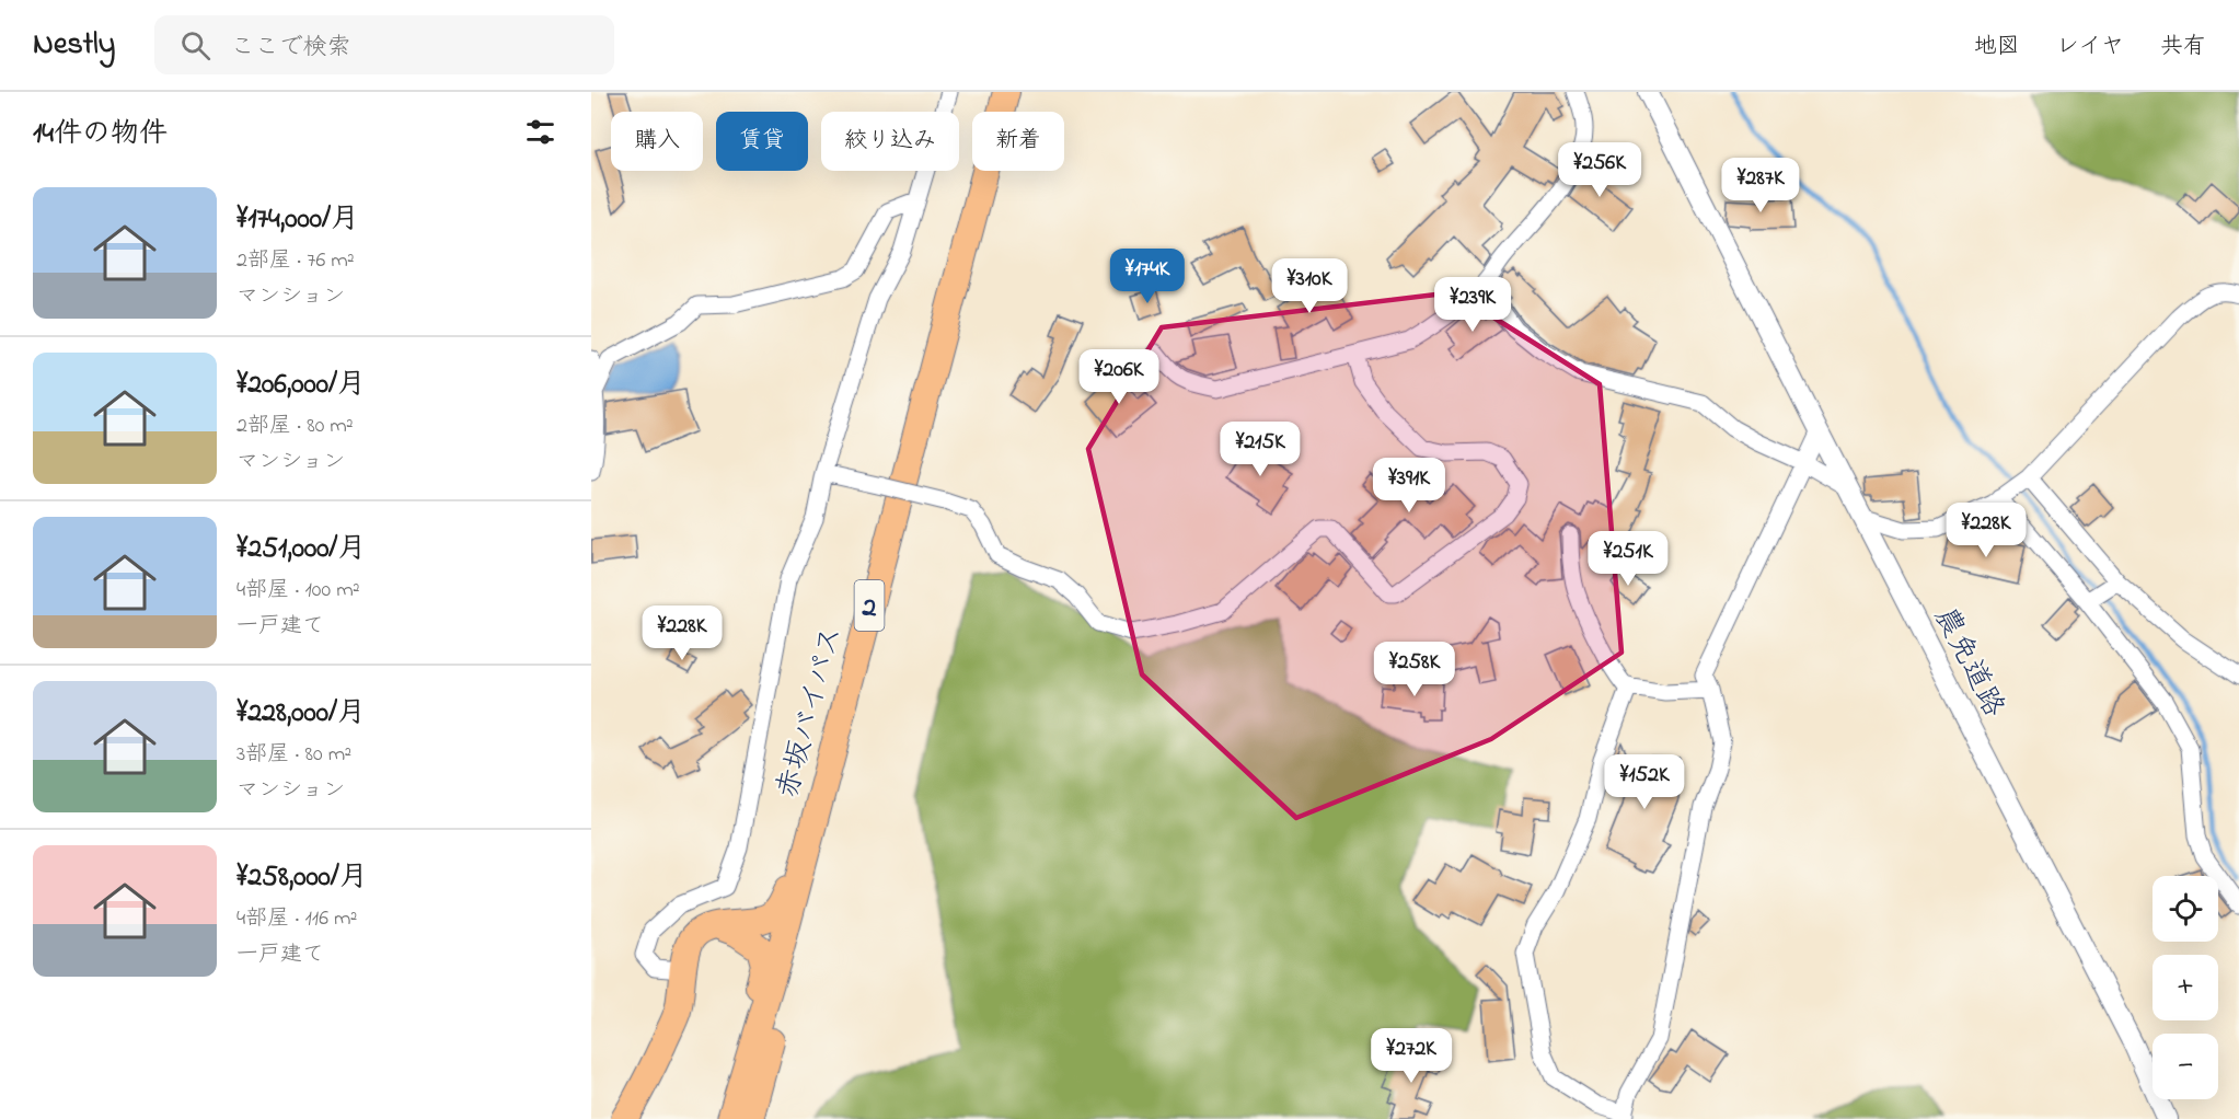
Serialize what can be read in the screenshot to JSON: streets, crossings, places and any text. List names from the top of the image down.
{
  "streets": {
    "highway": ["2", "赤坂バイパス"],
    "street": ["農免道路"]
  },
  "page": {
    "header": "Nestly",
    "search": "ここで検索",
    "nav": ["地図", "レイヤ", "共有"],
    "heading": "14件の物件",
    "chip": [
      "購入",
      "賃貸",
      "絞り込み",
      "新着"
    ],
    "price": [
      "¥256K",
      "¥287K",
      "¥174K",
      "¥310K",
      "¥239K",
      "¥206K",
      "¥215K",
      "¥391K",
      "¥228K",
      "¥251K",
      "¥228K",
      "¥258K",
      "¥152K",
      "¥272K"
    ],
    "list": [
      {
        "name": "¥174,000/月",
        "note": "2部屋 · 76 m² · マンション"
      },
      {
        "name": "¥206,000/月",
        "note": "2部屋 · 80 m² · マンション"
      },
      {
        "name": "¥251,000/月",
        "note": "4部屋 · 100 m² · 一戸建て"
      },
      {
        "name": "¥228,000/月",
        "note": "3部屋 · 80 m² · マンション"
      },
      {
        "name": "¥258,000/月",
        "note": "4部屋 · 116 m² · 一戸建て"
      }
    ],
    "map_buttons": ["+", "−"]
  }
}
